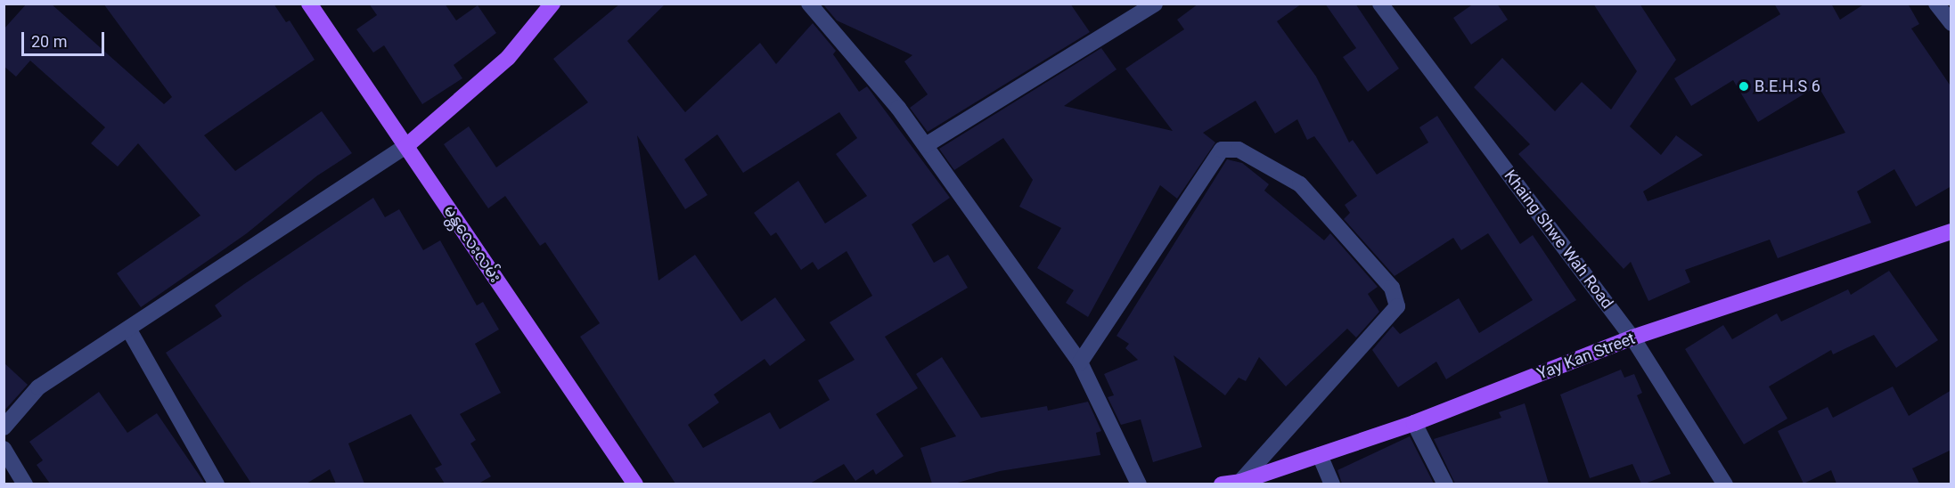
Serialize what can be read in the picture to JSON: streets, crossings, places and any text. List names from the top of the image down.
{
  "streets": {
    "main road": ["မန္တလေးလမ်း", "Yay Kan Street"],
    "street": ["Khaing Shwe Wah Road"]
  },
  "crossings": [
    ["Khaing Shwe Wah Road", "Yay Kan Street"]
  ],
  "places": ["B.E.H.S 6"],
  "scale_bar": "20 m"
}
